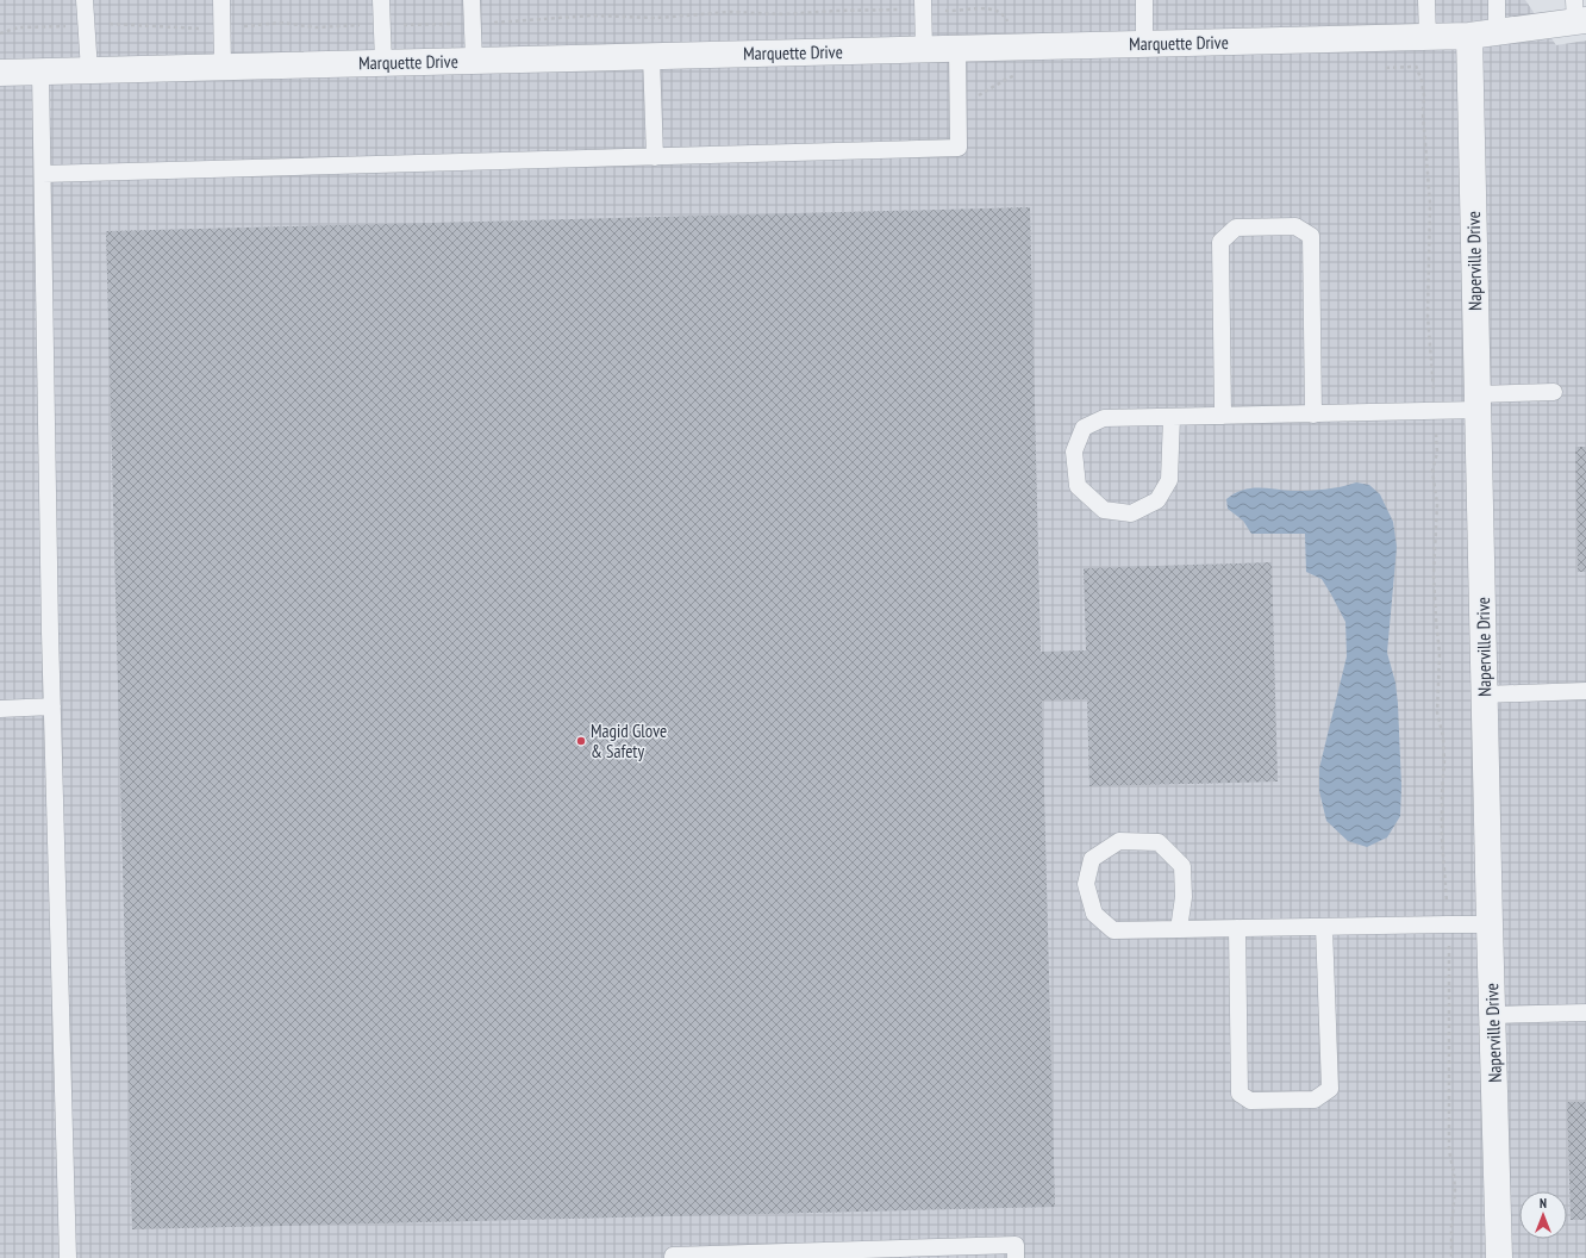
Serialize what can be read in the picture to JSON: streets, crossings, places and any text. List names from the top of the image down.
{
  "streets": {
    "street": ["Marquette Drive", "Naperville Drive"]
  },
  "crossings": [
    ["Marquette Drive", "Naperville Drive"]
  ],
  "places": ["Magid Glove & Safety"],
  "north": "top"
}
